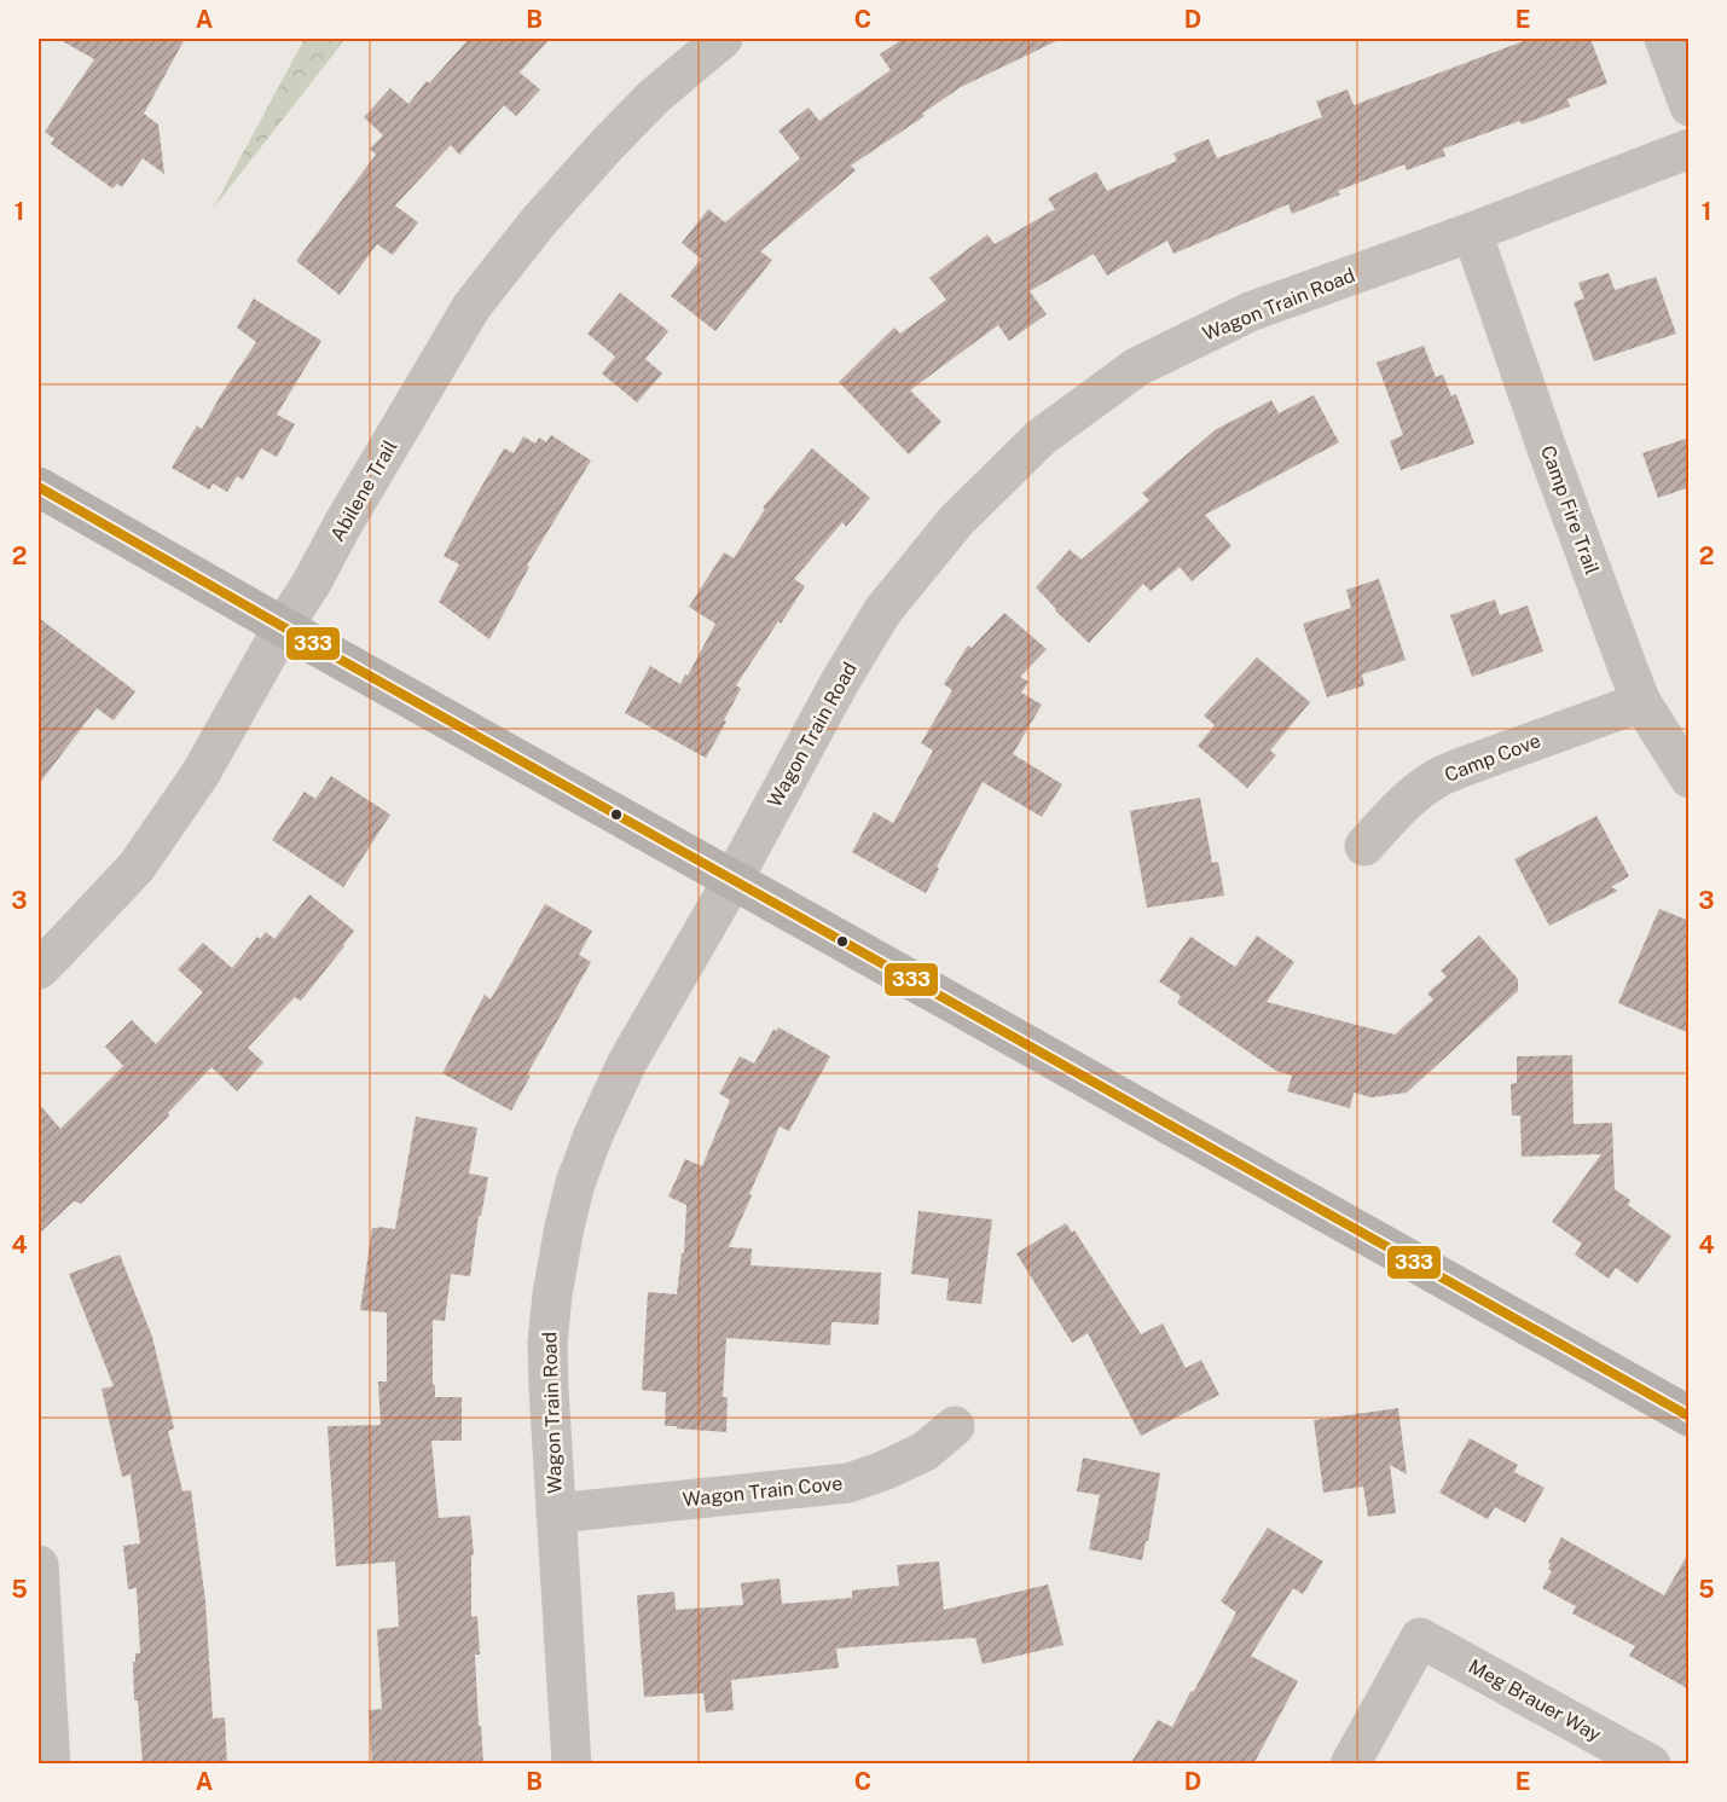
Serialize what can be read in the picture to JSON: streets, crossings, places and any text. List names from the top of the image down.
{
  "streets": {
    "street": [
      "Wagon Train Road",
      "Abilene Trail",
      "Camp Fire Trail",
      "Camp Cove",
      "Wagon Train Cove",
      "Meg Brauer Way"
    ]
  },
  "crossings": [
    ["Wagon Train Road", "Camp Fire Trail"],
    ["Wagon Train Road", "Wagon Train Cove"],
    ["Camp Fire Trail", "Camp Cove"]
  ],
  "lines": ["transit line 333"],
  "grid": {
    "columns": [
      "A",
      "B",
      "C",
      "D",
      "E"
    ],
    "rows": [
      "1",
      "2",
      "3",
      "4",
      "5"
    ]
  }
}
